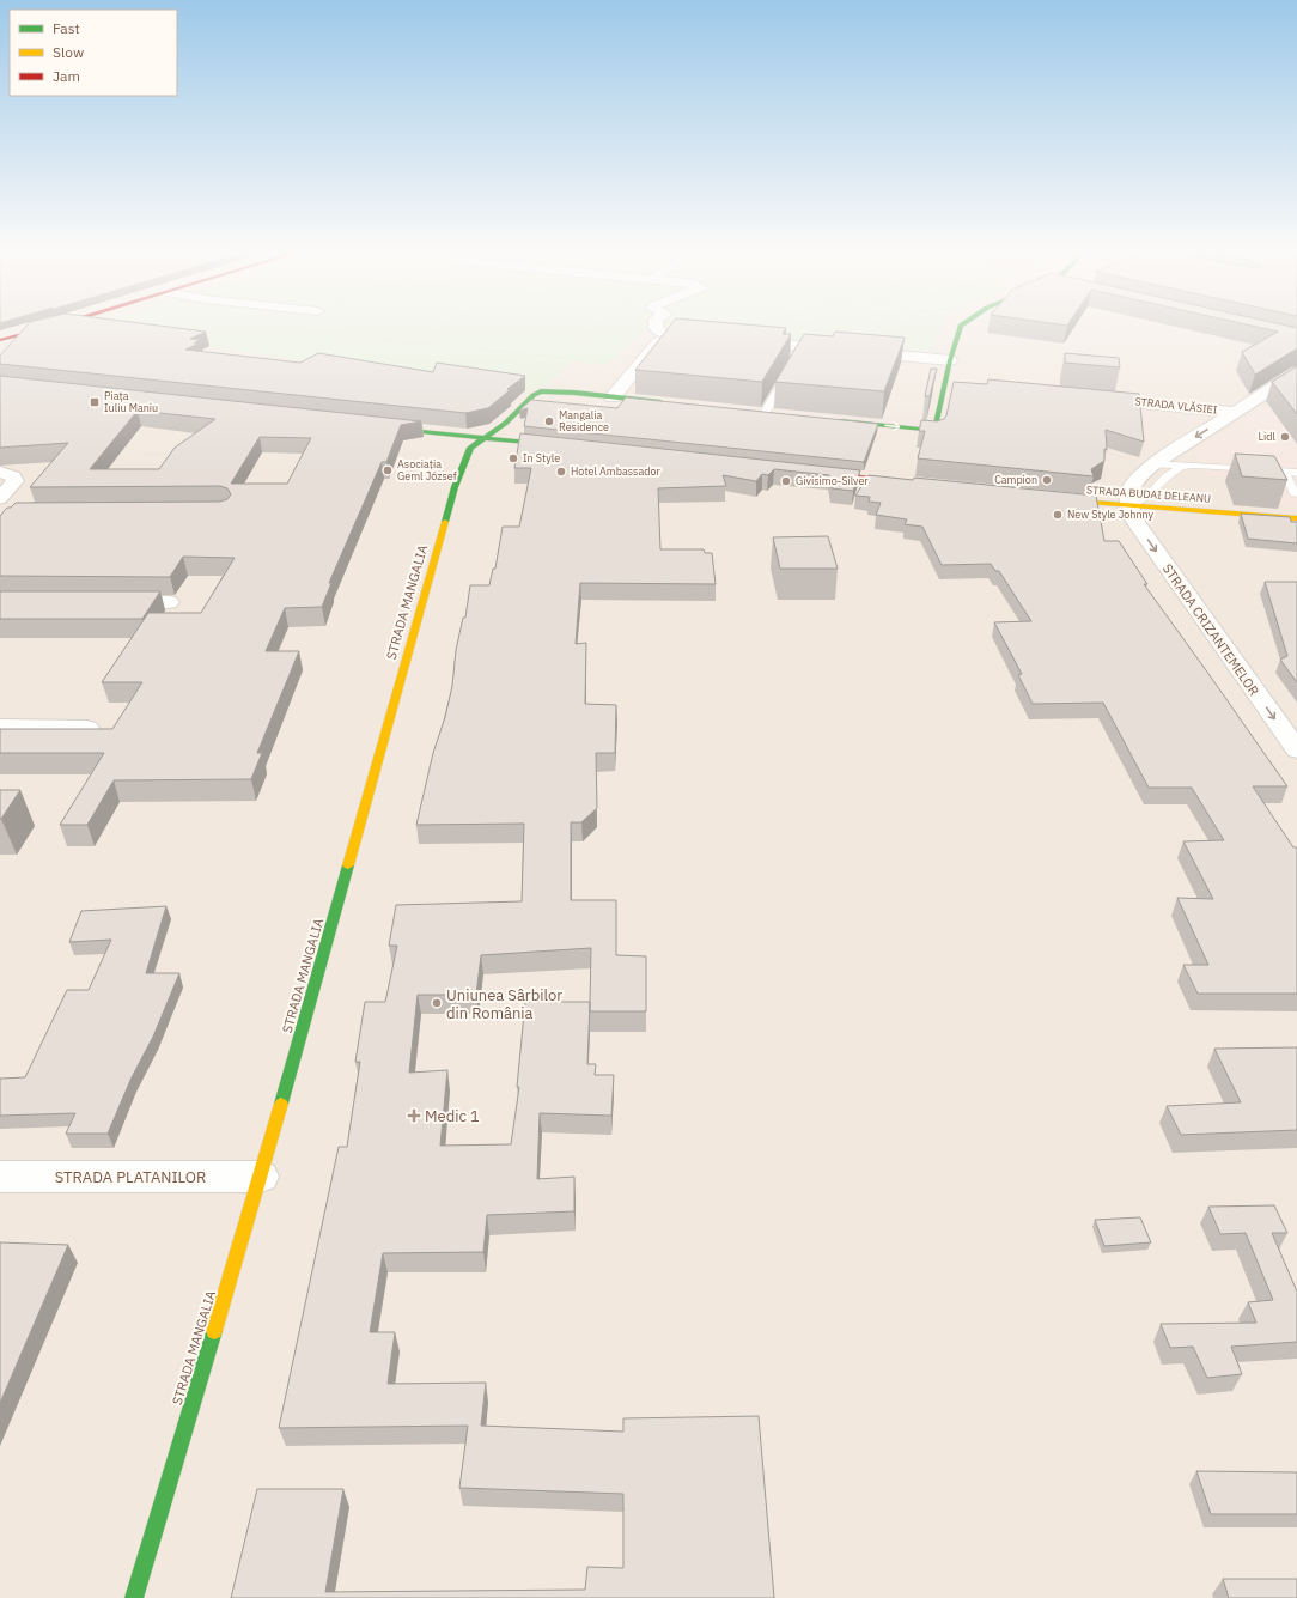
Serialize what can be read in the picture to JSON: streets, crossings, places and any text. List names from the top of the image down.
{
  "streets": {
    "street": [
      "STRADA VLĂSIEI",
      "STRADA BUDAI DELEANU",
      "STRADA MANGALIA",
      "STRADA CRIZANTEMELOR",
      "STRADA PLATANILOR"
    ]
  },
  "crossings": [
    ["STRADA BUDAI DELEANU", "STRADA CRIZANTEMELOR"],
    ["STRADA MANGALIA", "STRADA PLATANILOR"]
  ],
  "one_way": ["STRADA CRIZANTEMELOR"],
  "places": {
    "transit": ["Piața Iuliu Maniu"],
    "other": [
      "Mangalia Residence",
      "Lidl",
      "In Style",
      "Asociația Geml József",
      "Hotel Ambassador",
      "Campion",
      "Givisimo-Silver",
      "New Style Johnny",
      "Uniunea Sârbilor din România"
    ],
    "health": ["Medic 1"]
  },
  "legend": ["Fast", "Slow", "Jam"]
}
